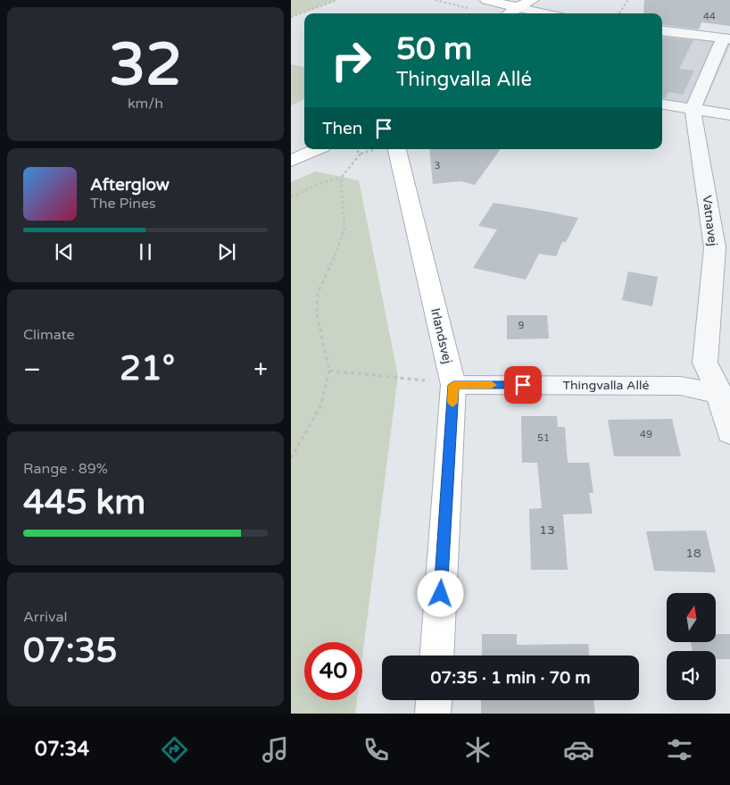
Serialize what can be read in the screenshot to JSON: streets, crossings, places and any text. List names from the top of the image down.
{
  "streets": {
    "street": ["Vatnavej", "Irlandsvej", "Thingvalla Allé"]
  },
  "crossings": [
    ["Vatnavej", "Thingvalla Allé"],
    ["Irlandsvej", "Thingvalla Allé"]
  ],
  "house_numbers": [
    "44",
    "3",
    "9",
    "49",
    "51",
    "13",
    "18"
  ],
  "north": "top",
  "page": {
    "tile": [
      ["32", "km/h"],
      "Climate",
      ["Range · 89%", "445 km"],
      ["Arrival", "07:35"]
    ],
    "turn": ["50 m", "Thingvalla Allé"],
    "then": "Then",
    "song": ["Afterglow", "The Pines"],
    "heat": ["−", "21°", "+"],
    "limit": "40",
    "trip": "07:35 · 1 min · 70 m",
    "tabs": "07:34"
  }
}
